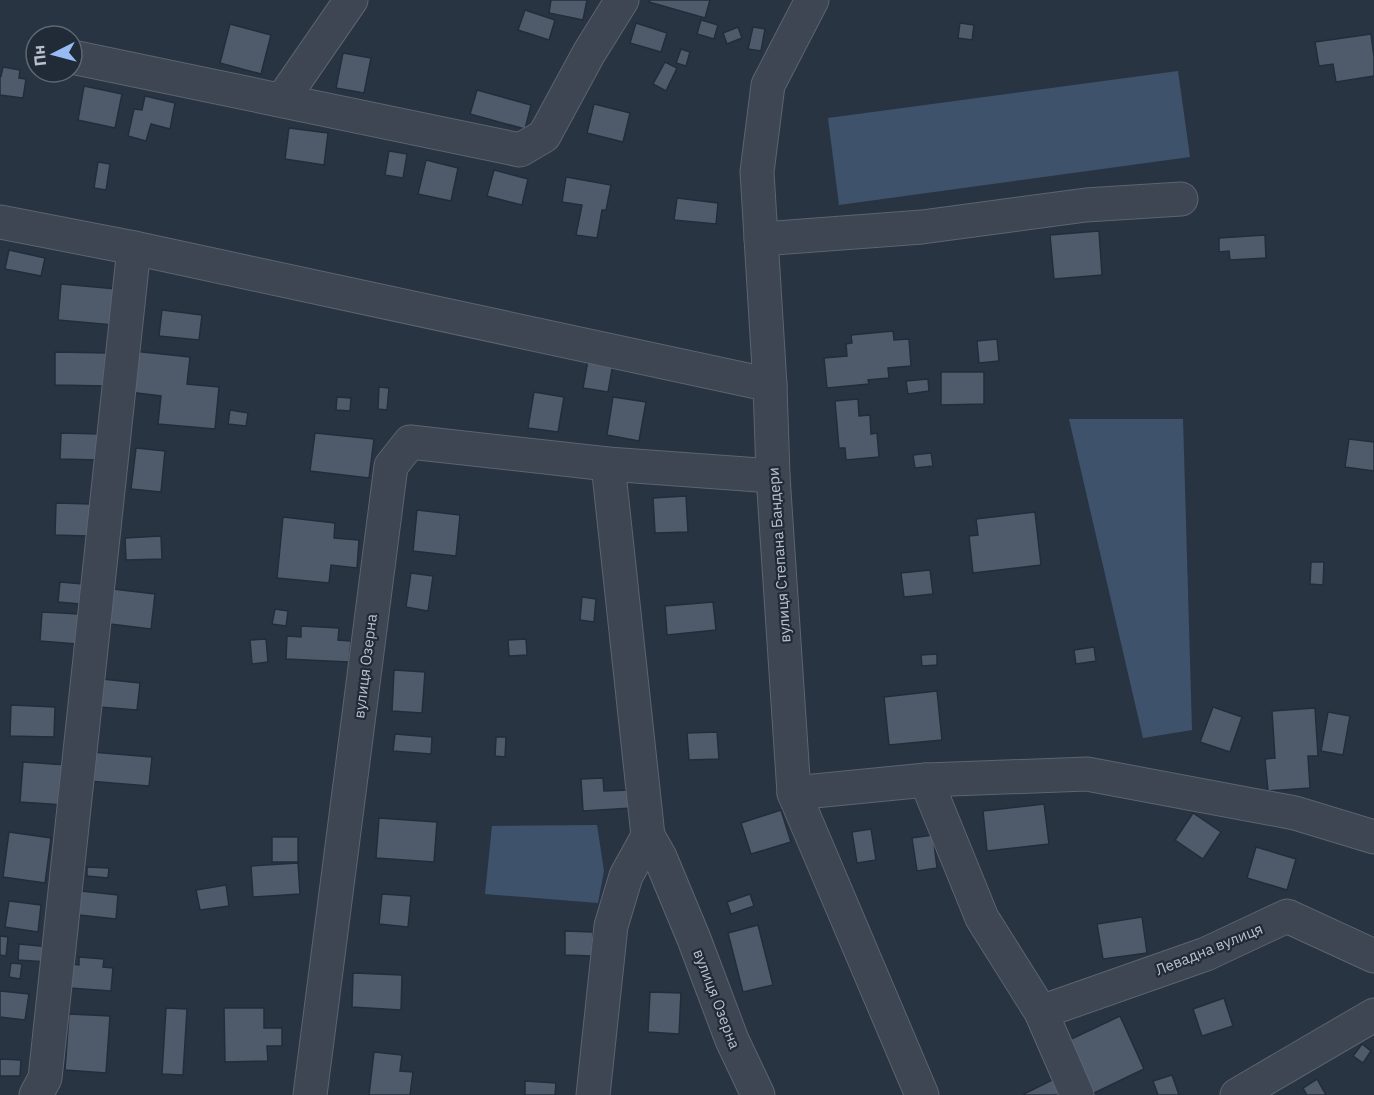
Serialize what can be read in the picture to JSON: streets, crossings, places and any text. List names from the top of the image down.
{
  "streets": {
    "street": ["вулиця Степана Бандери", "вулиця Озерна", "Левадна вулиця"]
  },
  "crossings": [
    ["вулиця Степана Бандери", "вулиця Озерна"]
  ],
  "north": "left"
}
